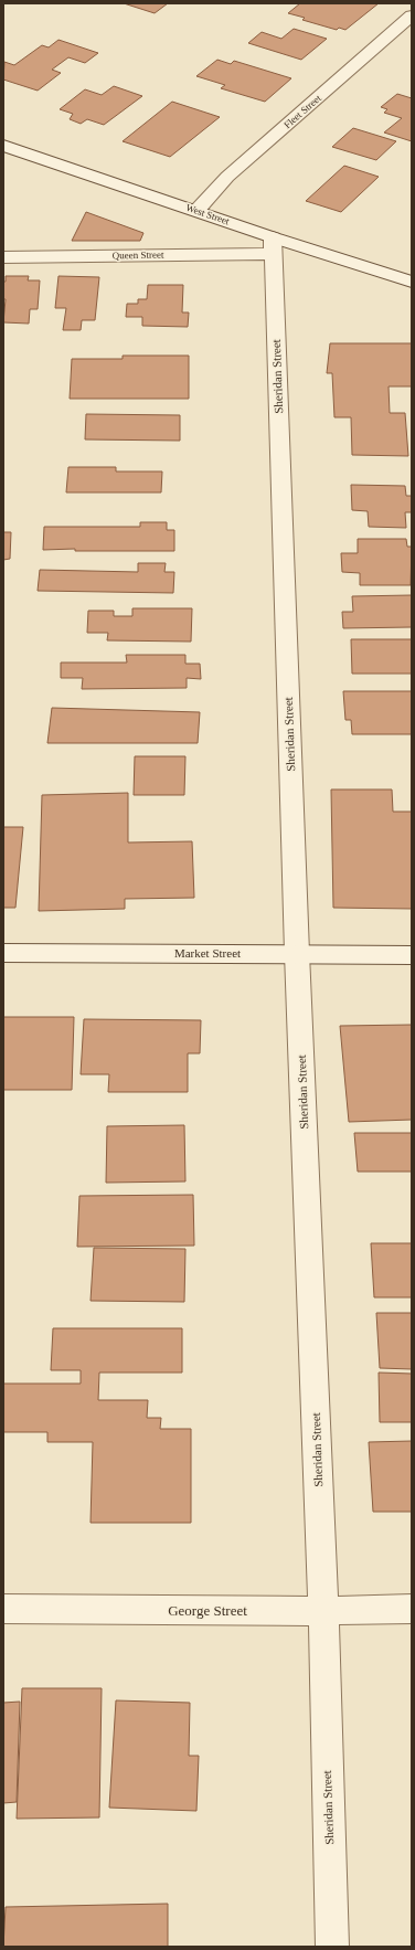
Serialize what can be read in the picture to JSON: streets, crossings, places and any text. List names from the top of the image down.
{
  "streets": {
    "street": [
      "Fleet Street",
      "West Street",
      "Queen Street",
      "Sheridan Street",
      "Market Street",
      "George Street"
    ]
  },
  "crossings": [
    ["Fleet Street", "West Street"],
    ["West Street", "Queen Street"],
    ["West Street", "Sheridan Street"],
    ["Queen Street", "Sheridan Street"],
    ["Sheridan Street", "Market Street"],
    ["Sheridan Street", "George Street"]
  ]
}
